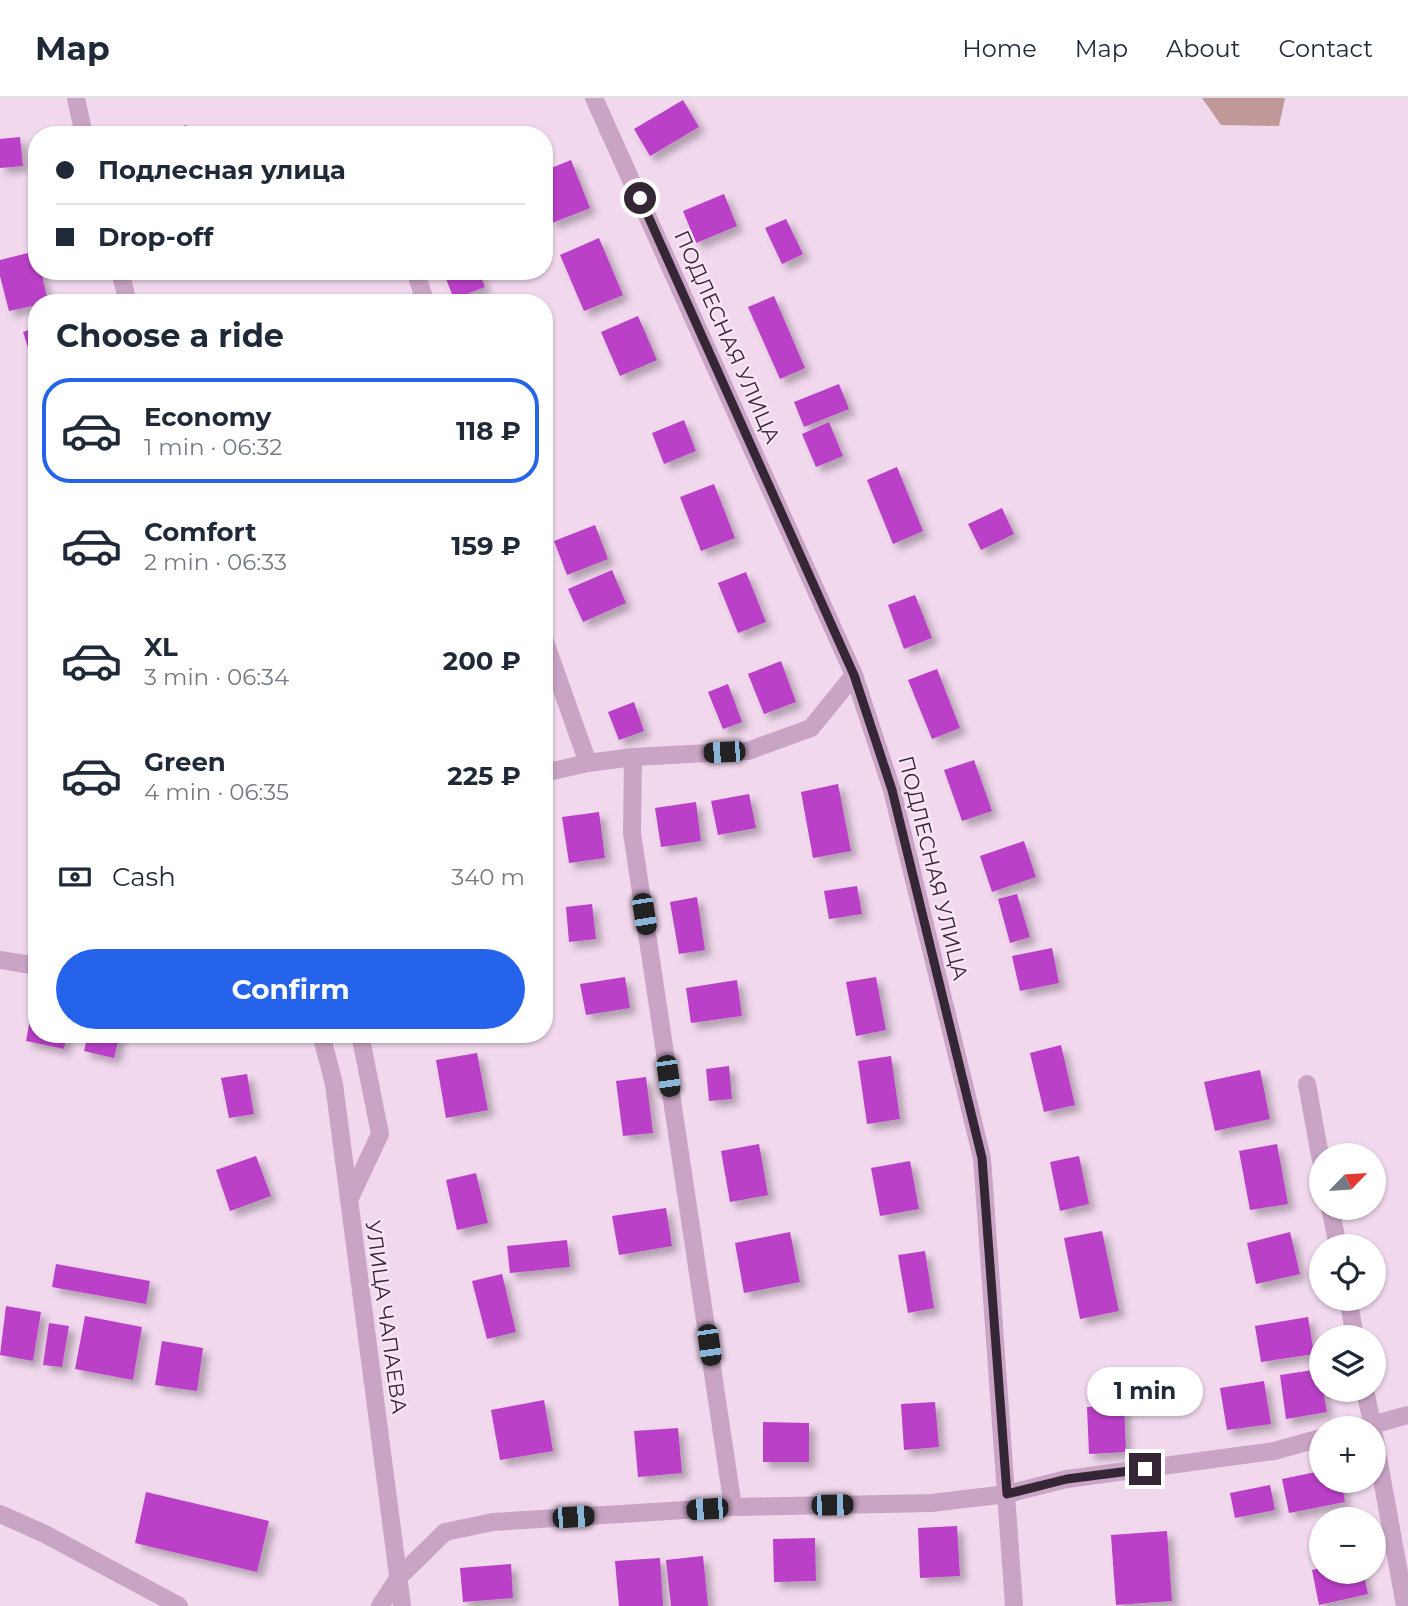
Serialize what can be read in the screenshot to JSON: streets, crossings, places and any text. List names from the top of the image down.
{
  "streets": {
    "street": ["ПОДЛЕСНАЯ УЛИЦА", "УЛИЦА ЧАПАЕВА"]
  },
  "north": "top right",
  "page": {
    "header": "Map",
    "nav": [
      "Home",
      "Map",
      "About",
      "Contact"
    ],
    "banner": ["Подлесная улица", "Drop-off"],
    "heading": "Choose a ride",
    "list": [
      {
        "name": "Economy",
        "note": "1 min · 06:32",
        "value": "118 ₽"
      },
      {
        "name": "Comfort",
        "note": "2 min · 06:33",
        "value": "159 ₽"
      },
      {
        "name": "XL",
        "note": "3 min · 06:34",
        "value": "200 ₽"
      },
      {
        "name": "Green",
        "note": "4 min · 06:35",
        "value": "225 ₽"
      }
    ],
    "pay": ["Cash", "340 m"],
    "buttons": "Confirm",
    "map_buttons": ["+", "−"],
    "bubble": "1 min"
  }
}
